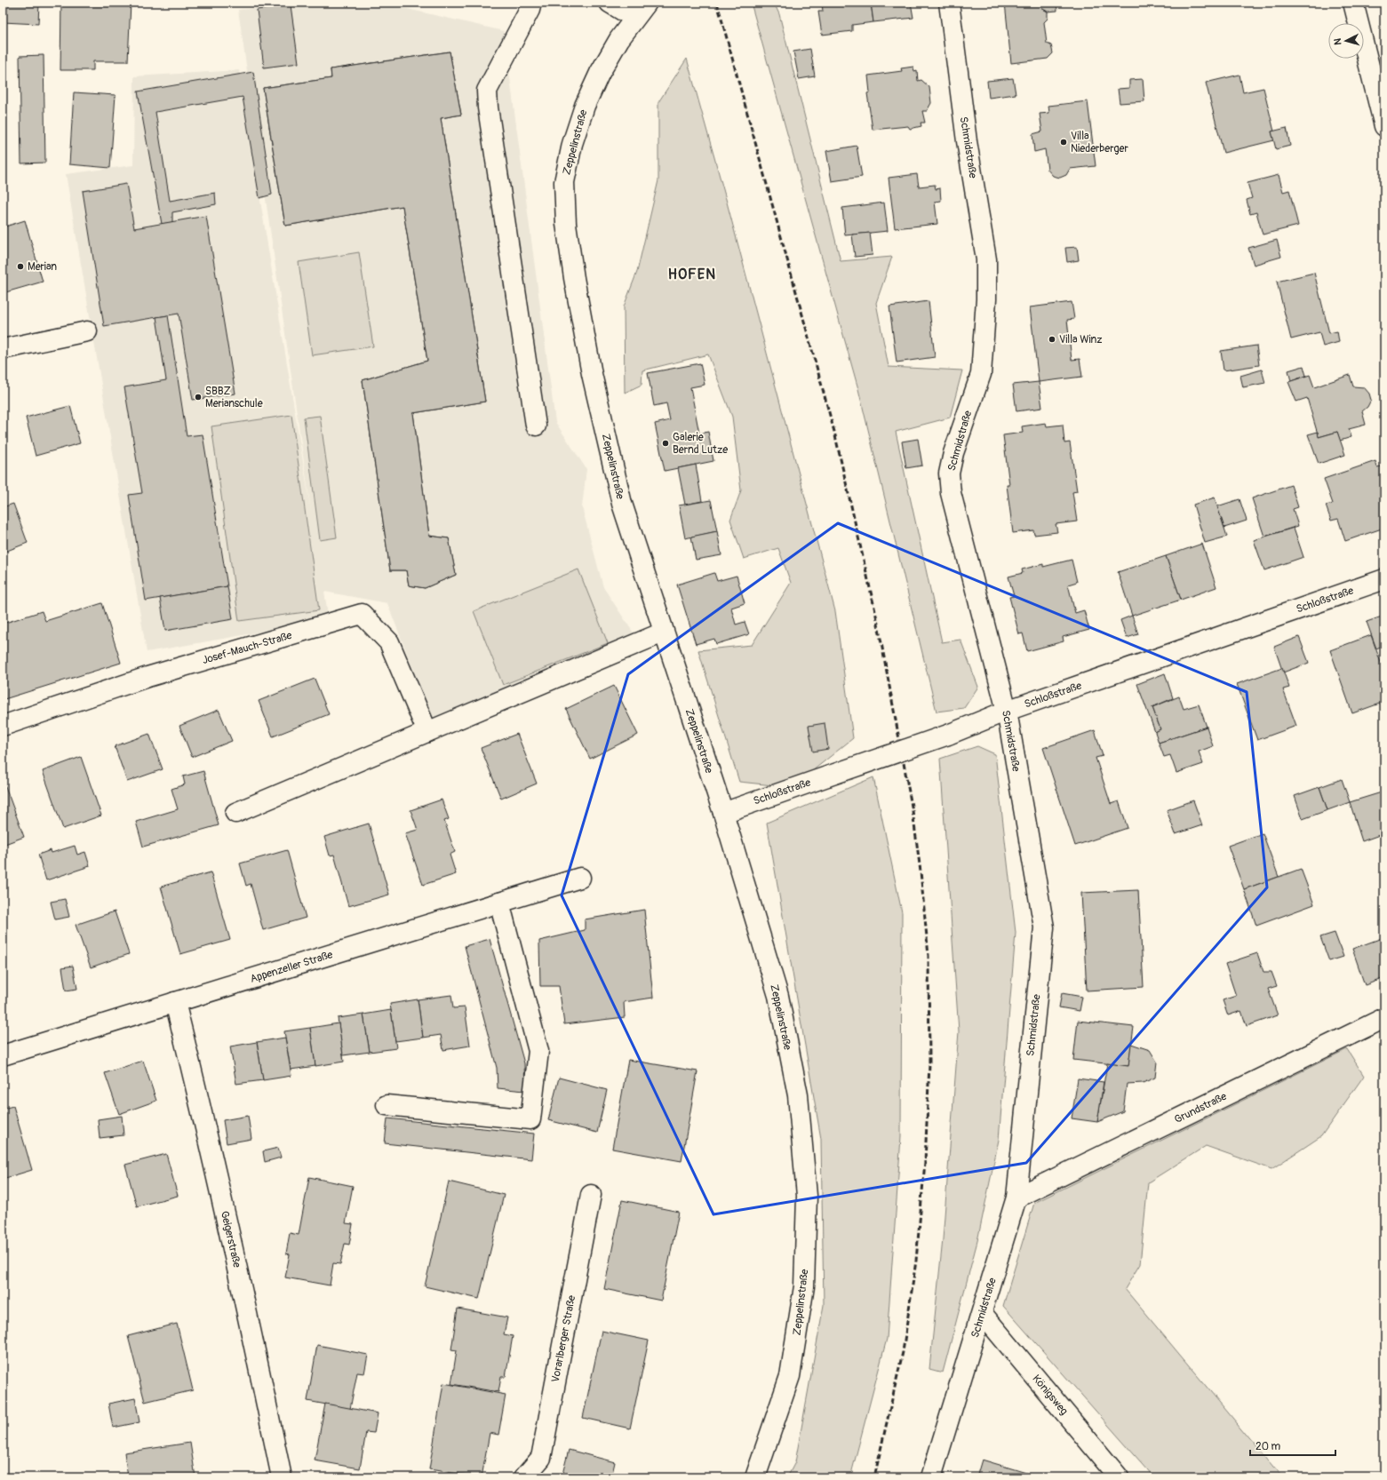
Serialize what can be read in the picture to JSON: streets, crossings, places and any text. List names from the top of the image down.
{
  "streets": {
    "street": [
      "Zeppelinstraße",
      "Schmidstraße",
      "Schloßstraße",
      "Josef-Mauch-Straße",
      "Appenzeller Straße",
      "Grundstraße",
      "Geigerstraße",
      "Vorarlberger Straße",
      "Königsweg"
    ]
  },
  "crossings": [
    ["Zeppelinstraße", "Schloßstraße"],
    ["Schmidstraße", "Schloßstraße"],
    ["Schmidstraße", "Grundstraße"],
    ["Schmidstraße", "Königsweg"],
    ["Appenzeller Straße", "Geigerstraße"]
  ],
  "districts": ["HOFEN"],
  "places": [
    "Villa Niederberger",
    "Merian",
    "Villa Winz",
    "SBBZ Merianschule",
    "Galerie Bernd Lutze"
  ],
  "scale_bar": "20 m",
  "north": "left"
}
